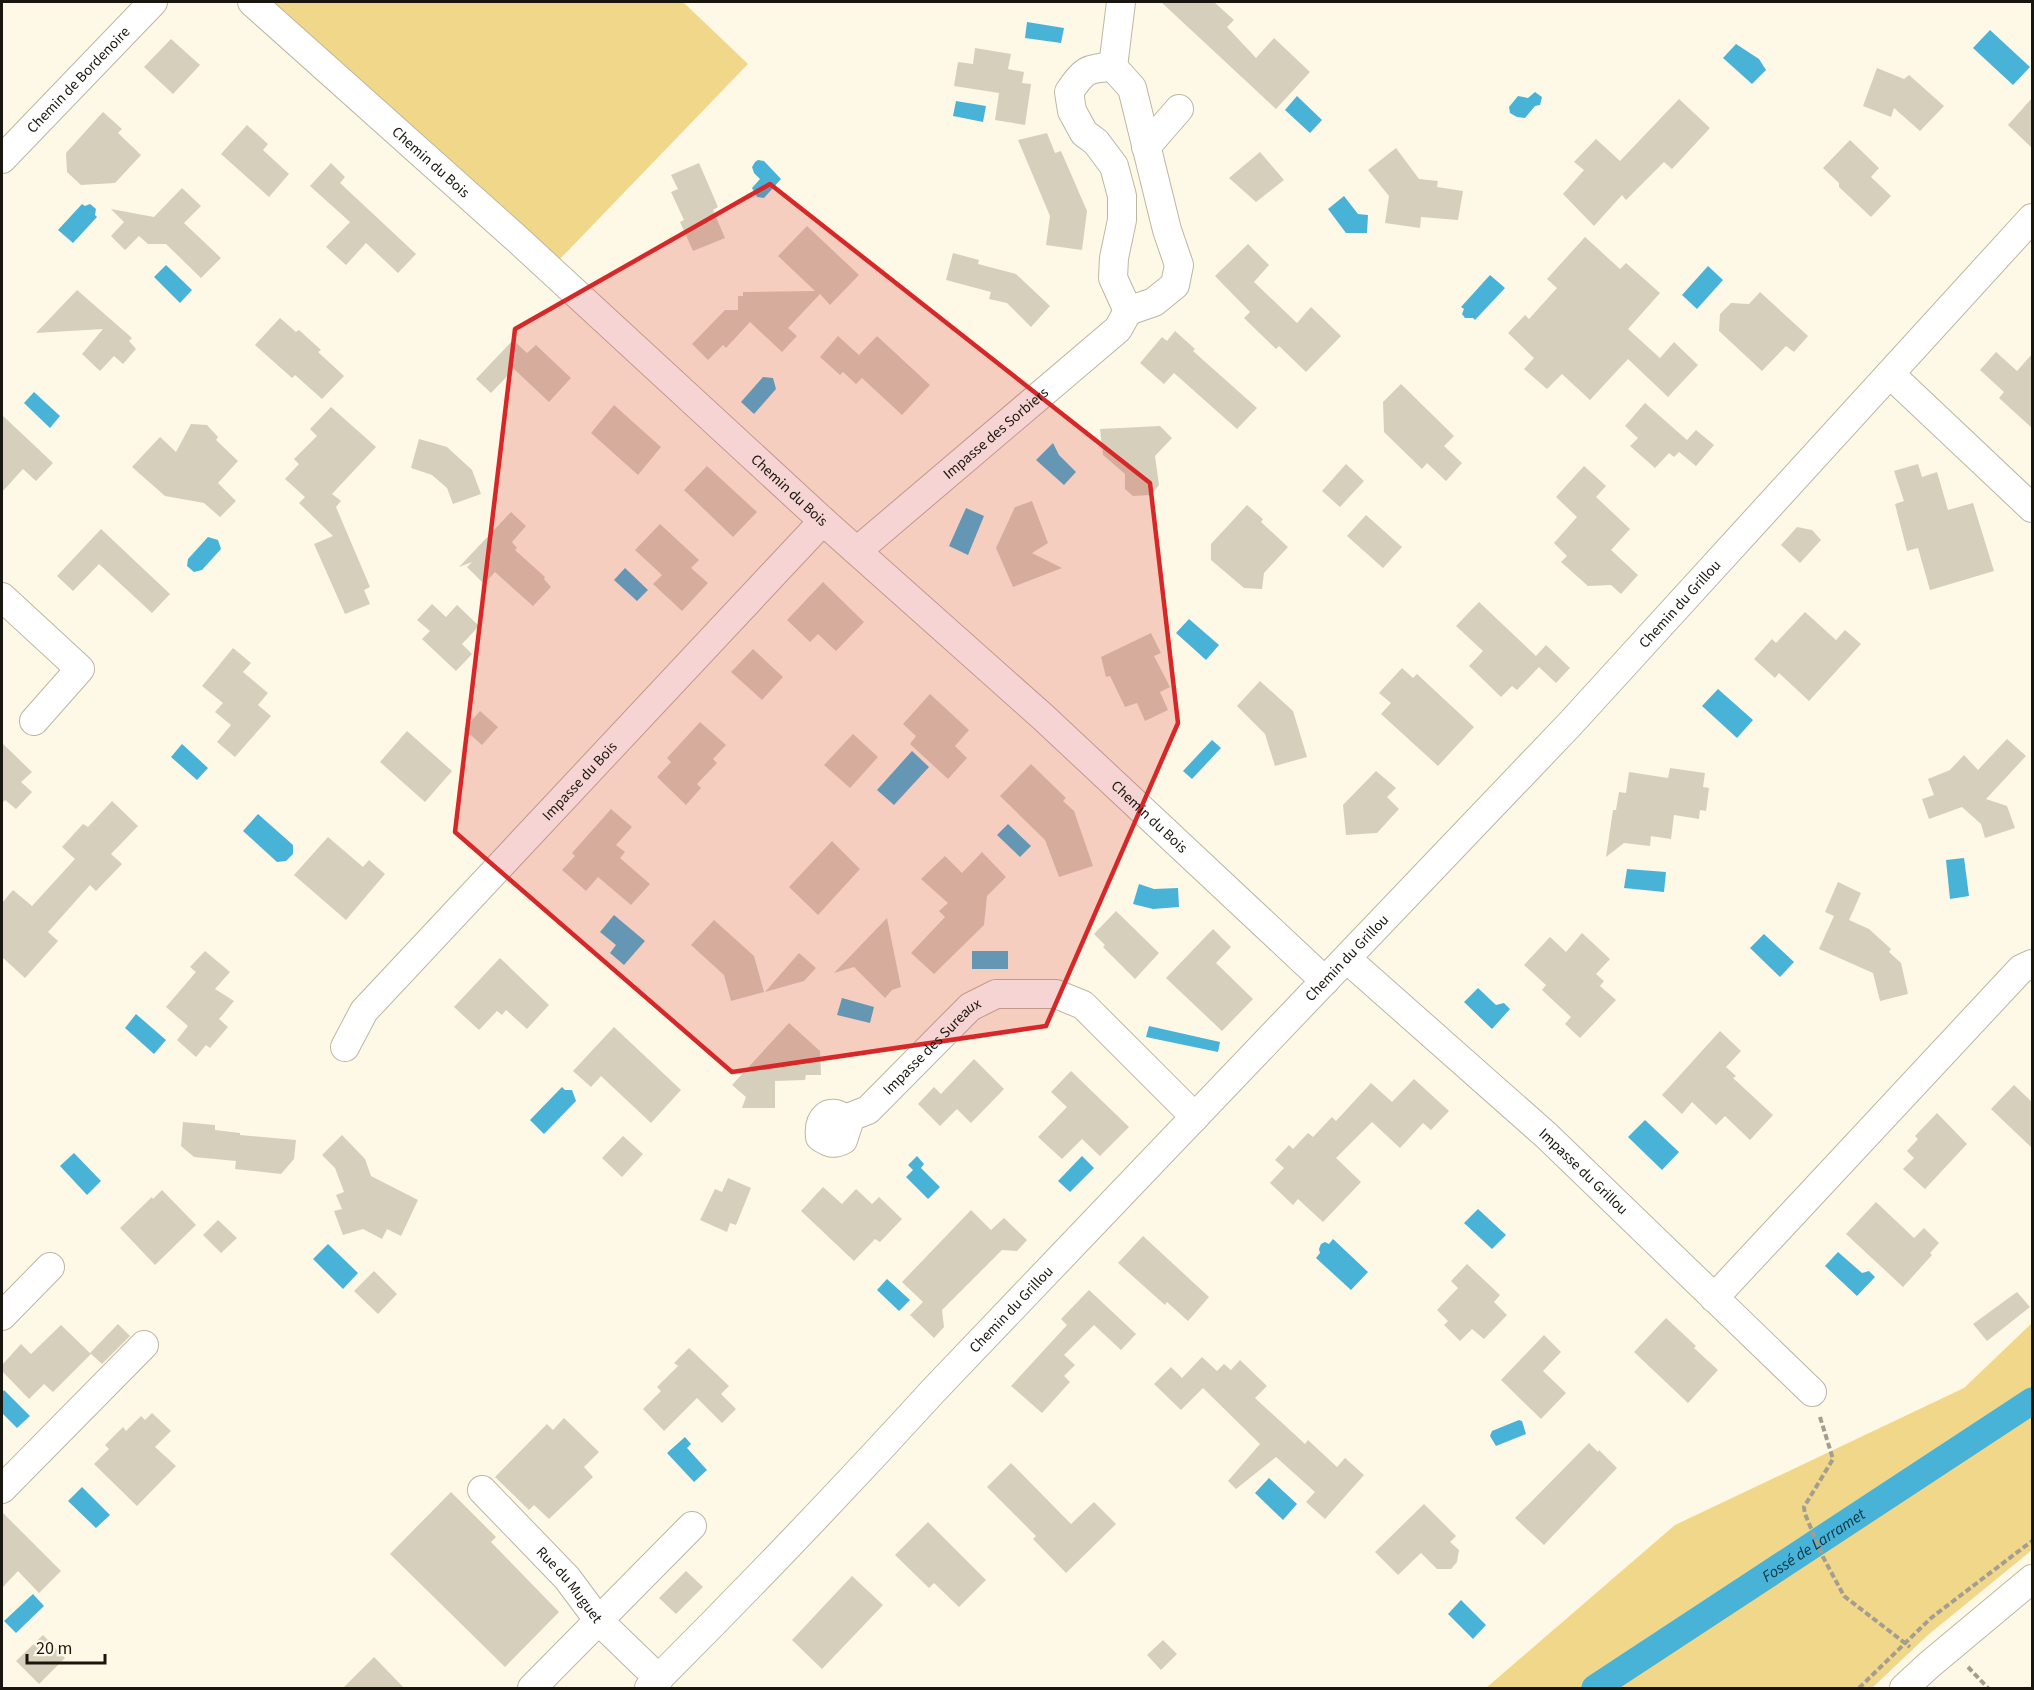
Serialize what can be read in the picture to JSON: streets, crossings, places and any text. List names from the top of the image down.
{
  "streets": {
    "street": [
      "Chemin de Bordenoire",
      "Chemin du Bois",
      "Impasse des Sorbiers",
      "Chemin du Grillou",
      "Impasse du Bois",
      "Impasse des Sureaux",
      "Impasse du Grillou",
      "Rue du Muguet"
    ]
  },
  "crossings": [
    ["Chemin du Bois", "Impasse des Sorbiers"],
    ["Chemin du Bois", "Chemin du Grillou"],
    ["Chemin du Bois", "Impasse du Bois"],
    ["Chemin du Grillou", "Impasse des Sureaux"],
    ["Chemin du Grillou", "Impasse du Grillou"],
    ["Chemin du Grillou", "Rue du Muguet"]
  ],
  "water": ["Fossé de Larramet"],
  "scale_bar": "20 m"
}
